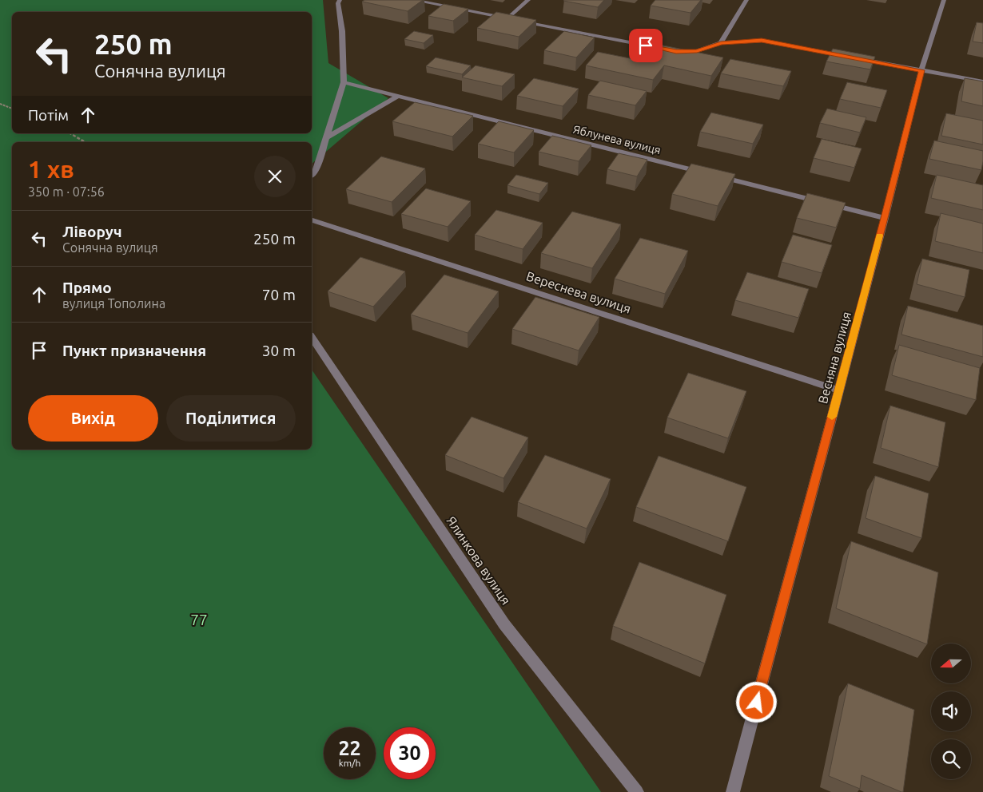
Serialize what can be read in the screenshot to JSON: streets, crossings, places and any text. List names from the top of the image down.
{
  "streets": {
    "street": [
      "Яблунева вулиця",
      "Вереснева вулиця",
      "Весняна вулиця",
      "Ялинкова вулиця"
    ]
  },
  "crossings": [
    ["Яблунева вулиця", "Весняна вулиця"],
    ["Вереснева вулиця", "Весняна вулиця"]
  ],
  "parks": ["77"],
  "north": "left",
  "page": {
    "turn": ["250 m", "Сонячна вулиця"],
    "then": "Потім",
    "heading": ["1 хв", "350 m · 07:56"],
    "list": [
      {
        "name": "Ліворуч",
        "note": "Сонячна вулиця",
        "value": "250 m"
      },
      {
        "name": "Прямо",
        "note": "вулиця Тополина",
        "value": "70 m"
      },
      {
        "name": "Пункт призначення",
        "value": "30 m"
      }
    ],
    "buttons": ["Вихід", "Поділитися"],
    "speed": "22 km/h",
    "limit": "30"
  }
}
